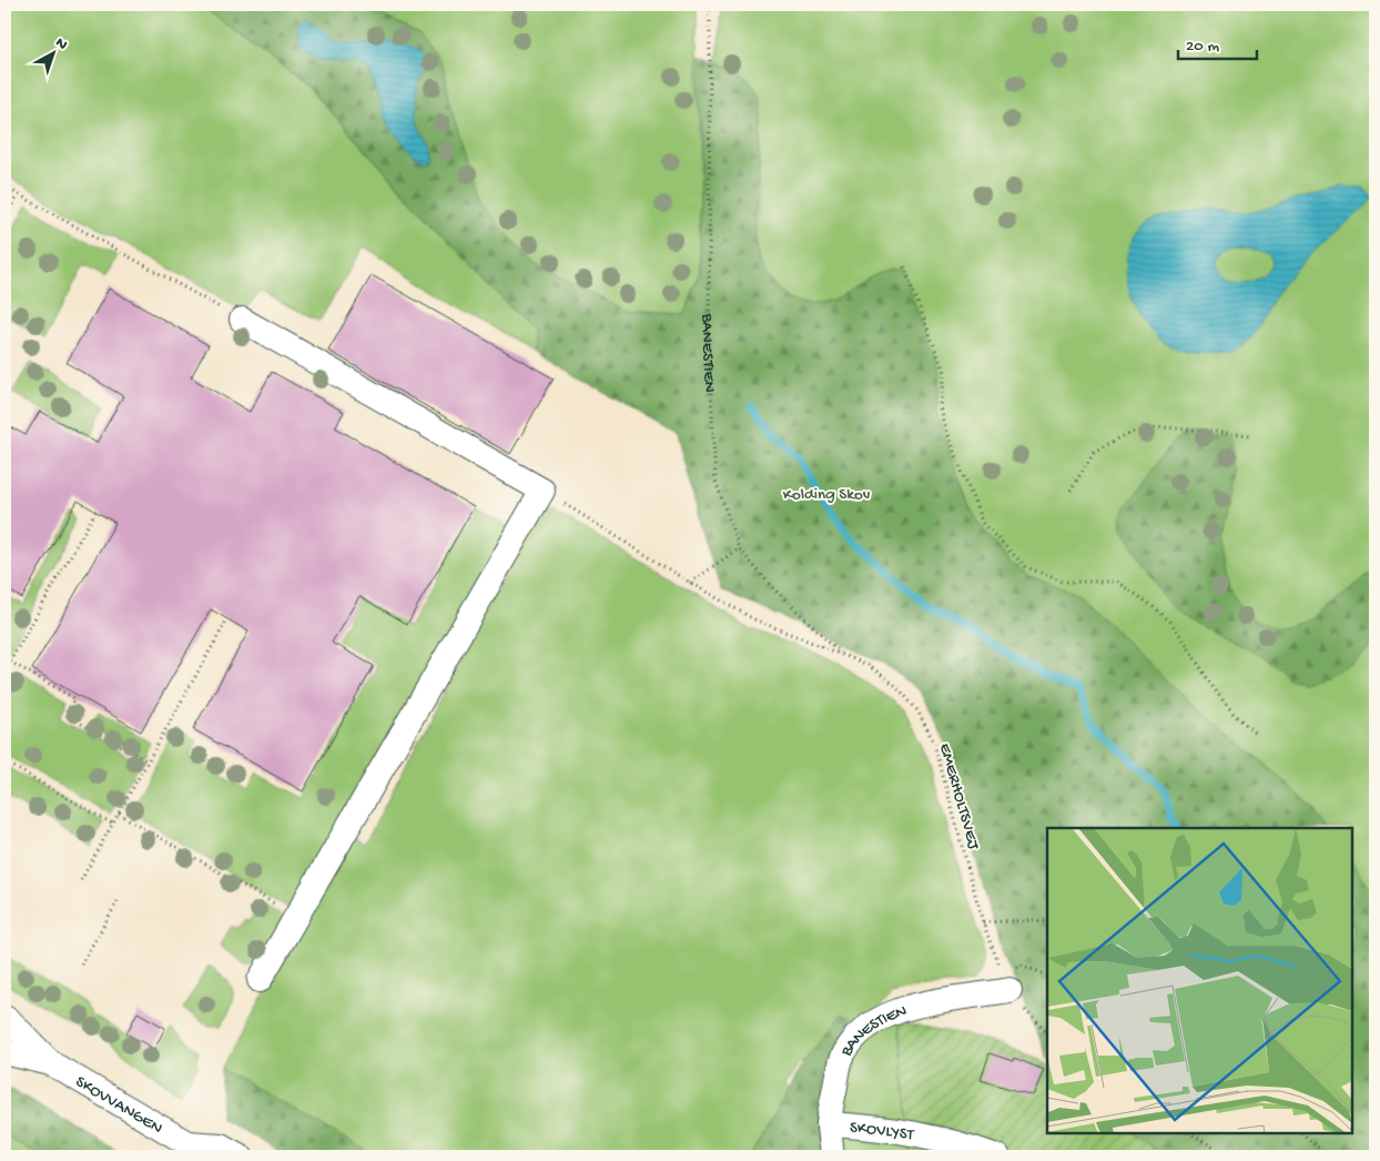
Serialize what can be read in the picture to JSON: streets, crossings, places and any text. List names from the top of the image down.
{
  "streets": {
    "street": ["BANESTIEN", "SKOVVANGEN", "SKOVLYST"],
    "path": ["EMERHOLTSVEJ"]
  },
  "crossings": [
    ["BANESTIEN", "EMERHOLTSVEJ"],
    ["BANESTIEN", "SKOVLYST"]
  ],
  "parks": ["Kolding Skov"],
  "scale_bar": "20 m",
  "north": "top right"
}
